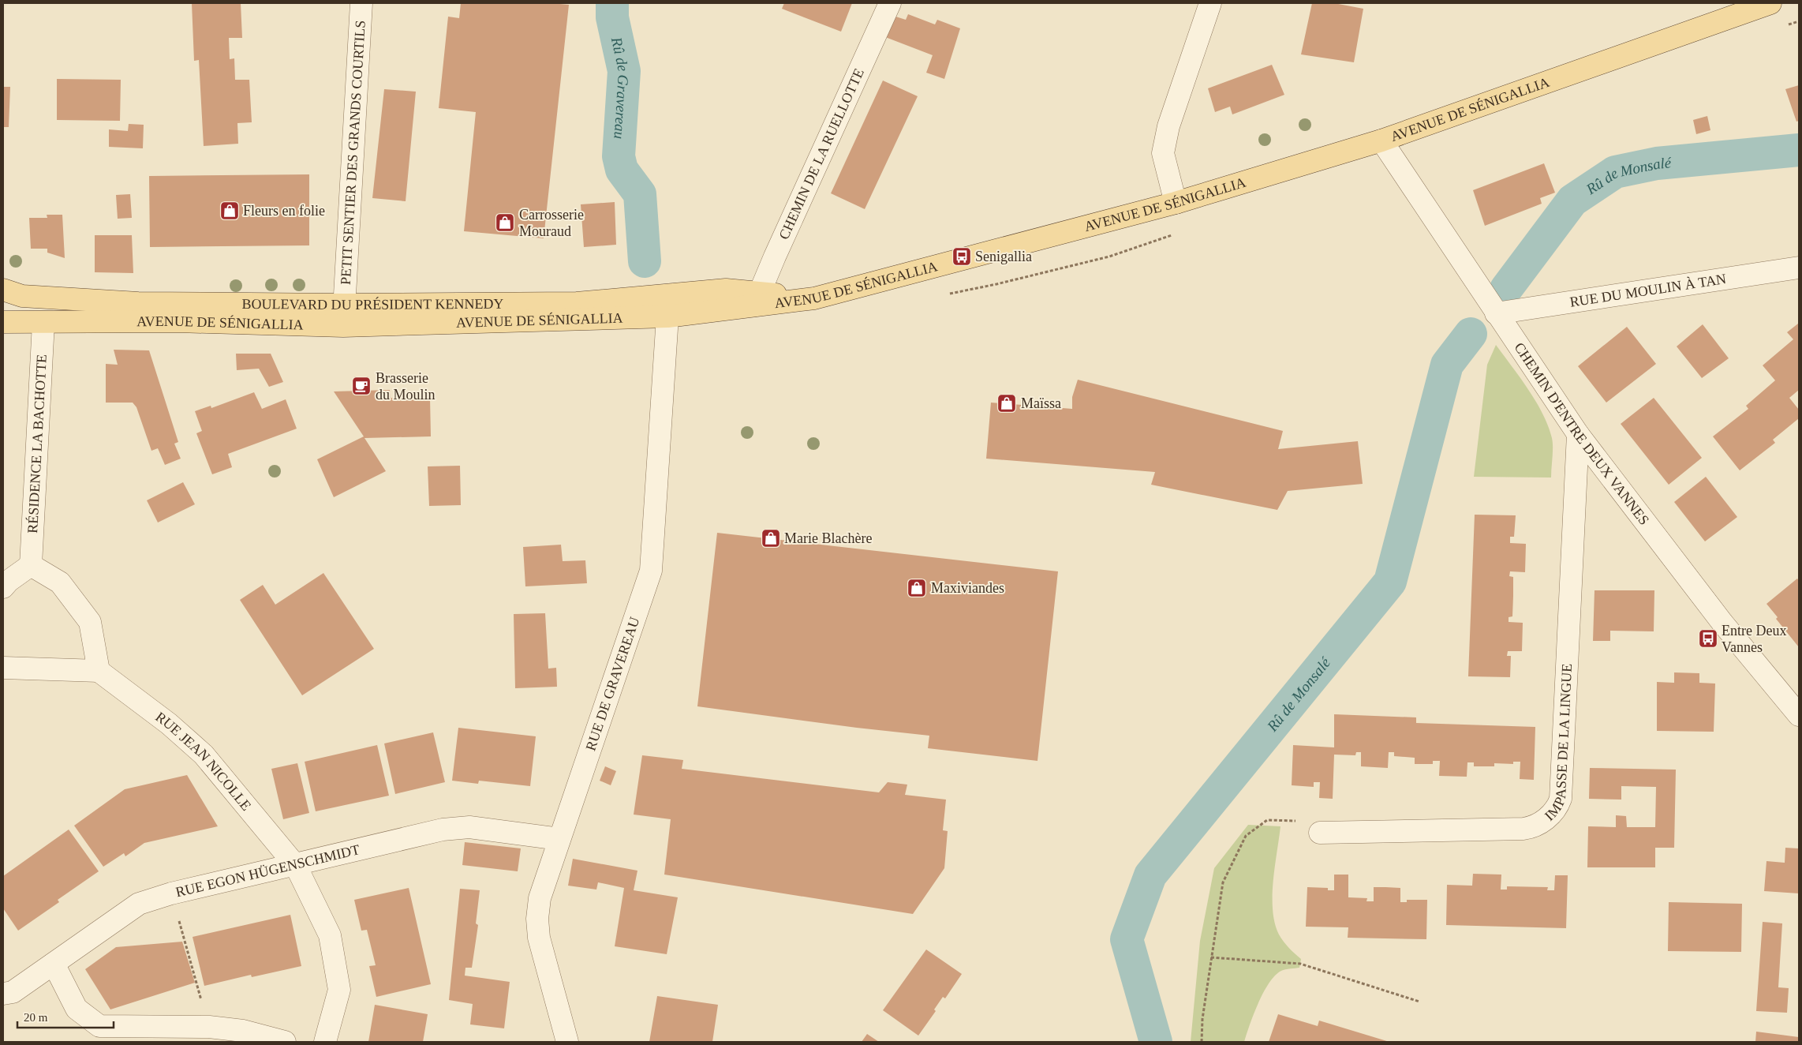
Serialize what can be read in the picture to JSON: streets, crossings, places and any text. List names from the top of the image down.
{
  "streets": {
    "main road": ["AVENUE DE SÉNIGALLIA", "BOULEVARD DU PRÉSIDENT KENNEDY"],
    "street": [
      "PETIT SENTIER DES GRANDS COURTILS",
      "CHEMIN DE LA RUELLOTTE",
      "RUE DU MOULIN À TAN",
      "CHEMIN D'ENTRE DEUX VANNES",
      "RÉSIDENCE LA BACHOTTE",
      "RUE DE GRAVEREAU",
      "IMPASSE DE LA LINGUE",
      "RUE JEAN NICOLLE",
      "RUE EGON HÜGENSCHMIDT"
    ]
  },
  "crossings": [
    ["AVENUE DE SÉNIGALLIA", "PETIT SENTIER DES GRANDS COURTILS"],
    ["AVENUE DE SÉNIGALLIA", "CHEMIN DE LA RUELLOTTE"],
    ["AVENUE DE SÉNIGALLIA", "BOULEVARD DU PRÉSIDENT KENNEDY"],
    ["AVENUE DE SÉNIGALLIA", "CHEMIN D'ENTRE DEUX VANNES"],
    ["AVENUE DE SÉNIGALLIA", "RÉSIDENCE LA BACHOTTE"],
    ["AVENUE DE SÉNIGALLIA", "RUE DE GRAVEREAU"],
    ["PETIT SENTIER DES GRANDS COURTILS", "BOULEVARD DU PRÉSIDENT KENNEDY"],
    ["CHEMIN DE LA RUELLOTTE", "BOULEVARD DU PRÉSIDENT KENNEDY"],
    ["RUE DU MOULIN À TAN", "CHEMIN D'ENTRE DEUX VANNES"],
    ["CHEMIN D'ENTRE DEUX VANNES", "IMPASSE DE LA LINGUE"],
    ["RUE DE GRAVEREAU", "RUE EGON HÜGENSCHMIDT"],
    ["RUE JEAN NICOLLE", "RUE EGON HÜGENSCHMIDT"]
  ],
  "water": ["Rû de Gravereau", "Rû de Monsalé"],
  "places": {
    "shop": [
      "Fleurs en folie",
      "Carrosserie Mouraud",
      "Maïssa",
      "Marie Blachère",
      "Maxiviandes"
    ],
    "bus stop": ["Senigallia", "Entre Deux Vannes"],
    "cafe": ["Brasserie du Moulin"]
  },
  "scale_bar": "20 m"
}
